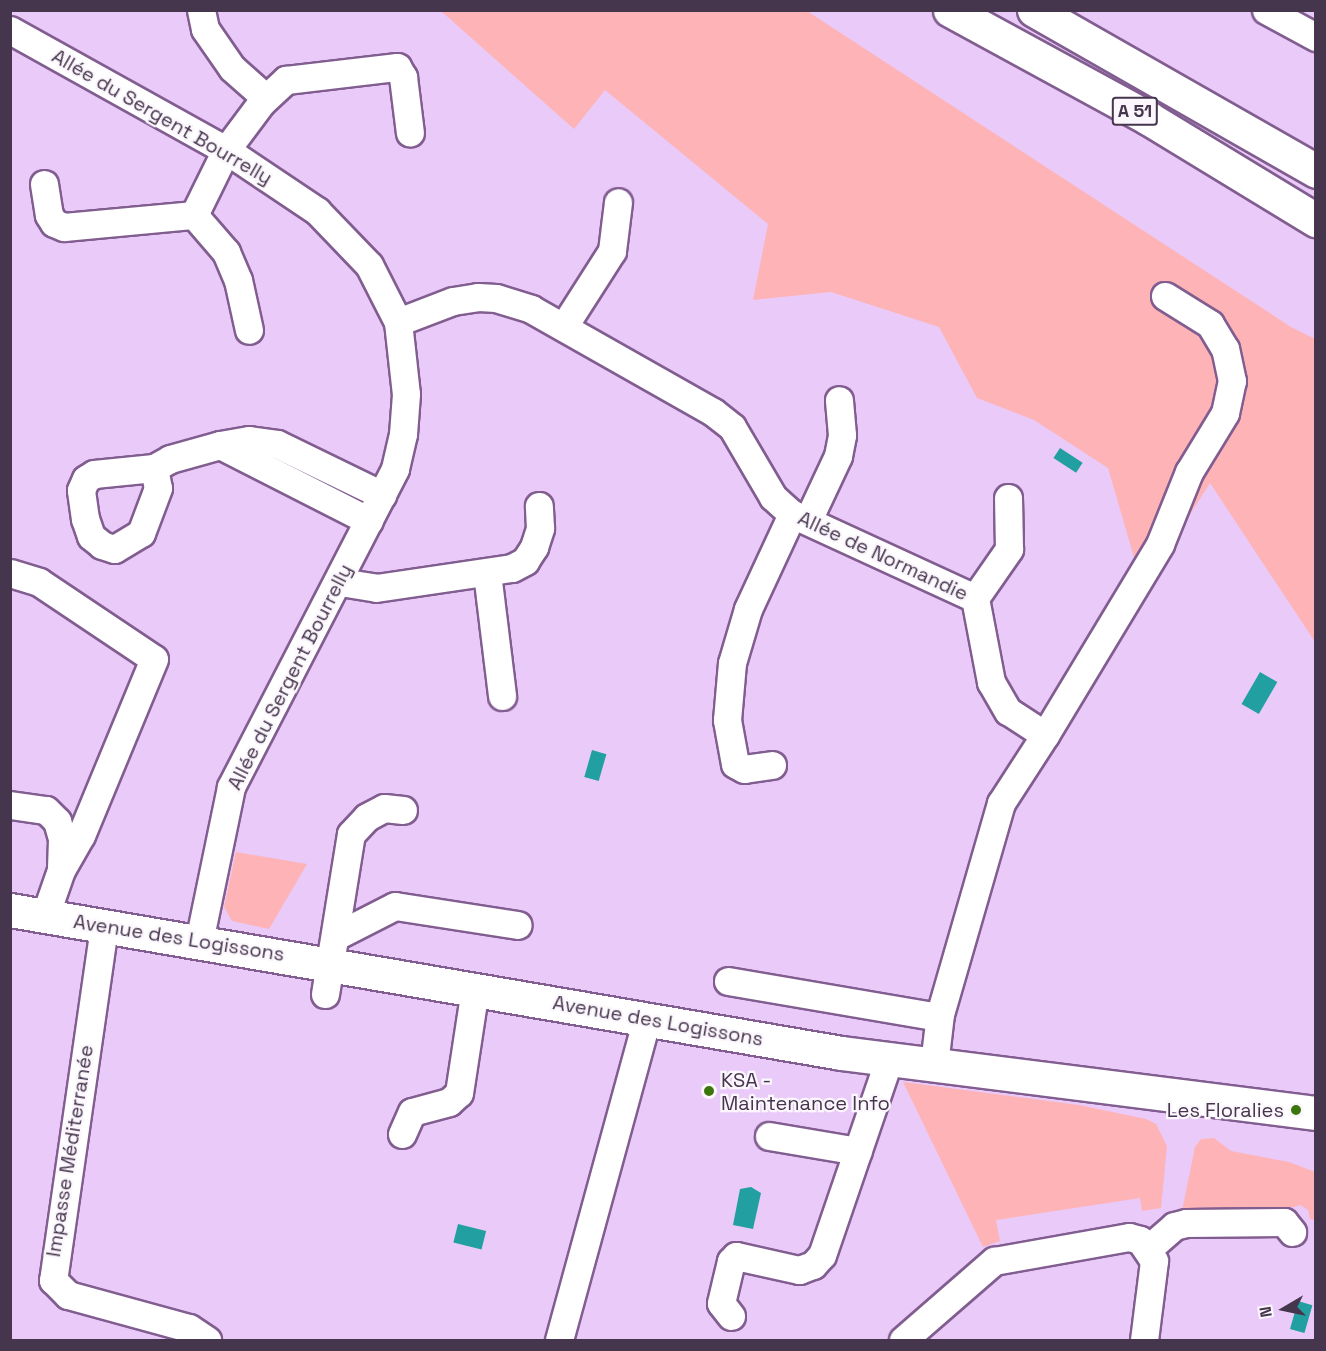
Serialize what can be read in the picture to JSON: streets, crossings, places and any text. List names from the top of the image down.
{
  "streets": {
    "main road": ["A 51", "Avenue des Logissons"],
    "street": ["Allée du Sergent Bourrelly", "Allée de Normandie", "Impasse Méditerranée"]
  },
  "crossings": [
    ["Allée du Sergent Bourrelly", "Allée de Normandie"],
    ["Allée du Sergent Bourrelly", "Avenue des Logissons"],
    ["Avenue des Logissons", "Impasse Méditerranée"]
  ],
  "places": ["KSA - Maintenance Info", "Les Floralies"],
  "north": "left"
}
